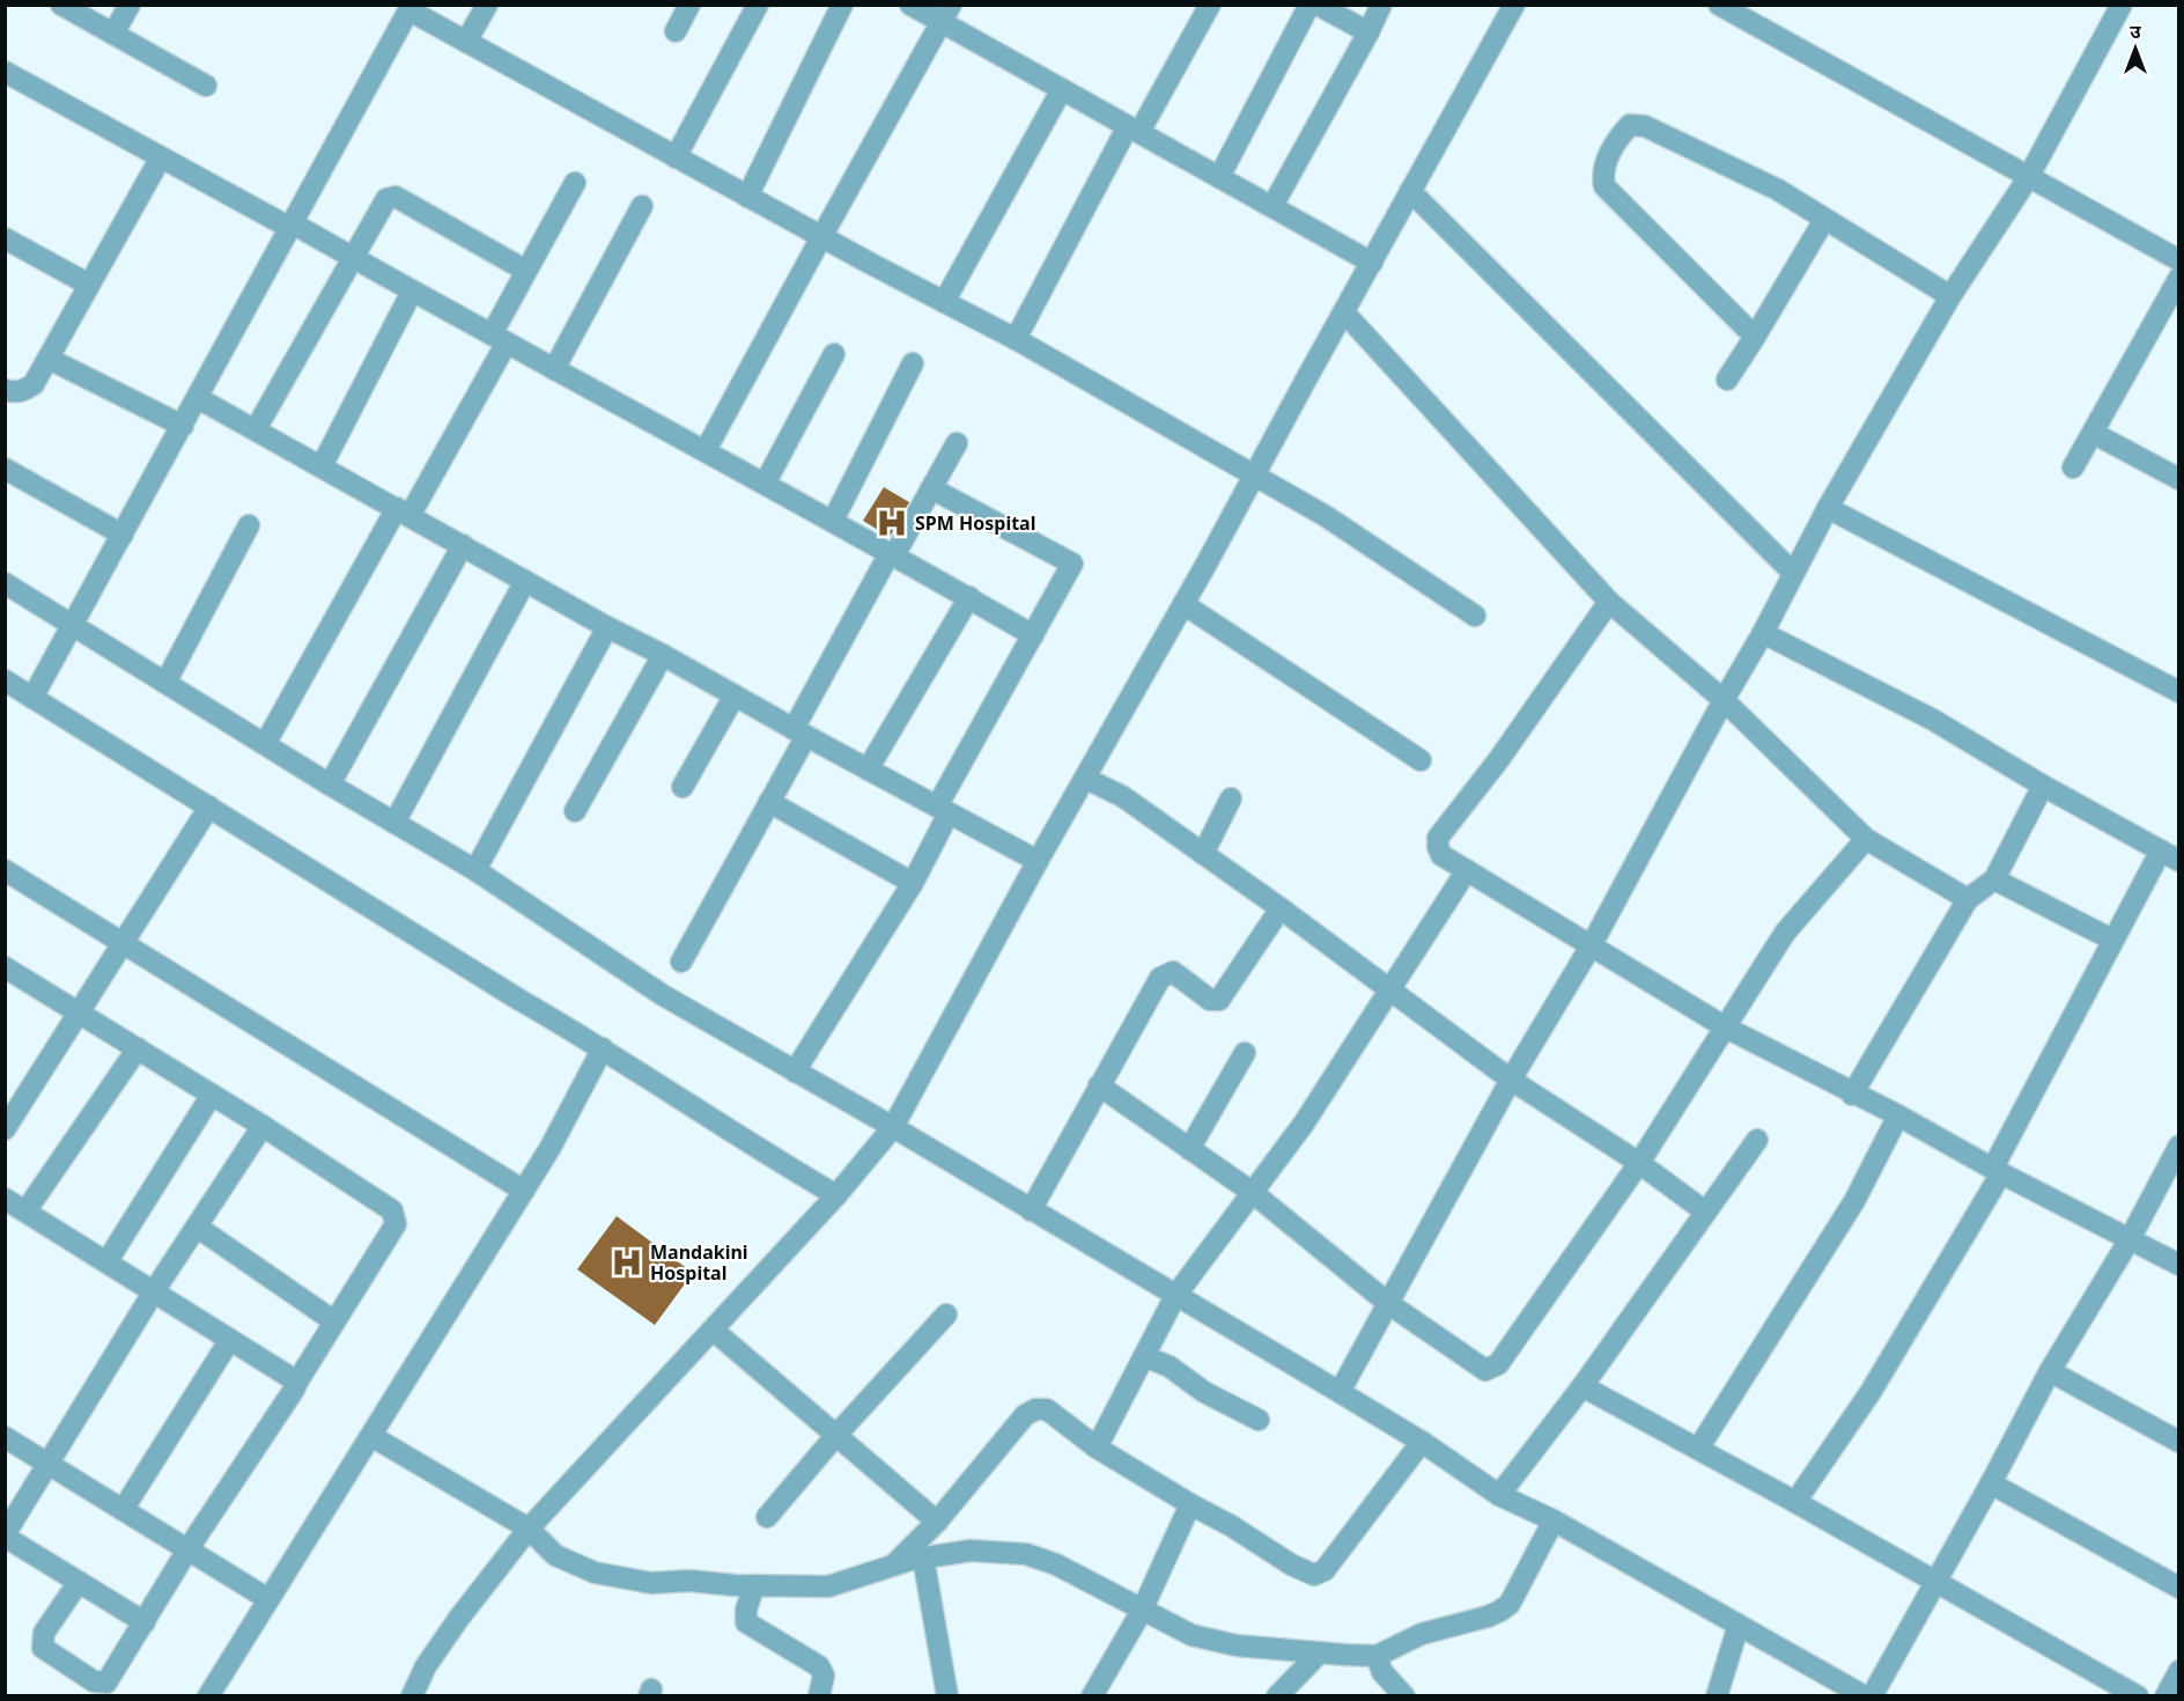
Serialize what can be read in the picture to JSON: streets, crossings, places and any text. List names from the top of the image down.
{
  "places": {
    "hospital": ["SPM Hospital", "Mandakini Hospital"]
  },
  "north": "top"
}
